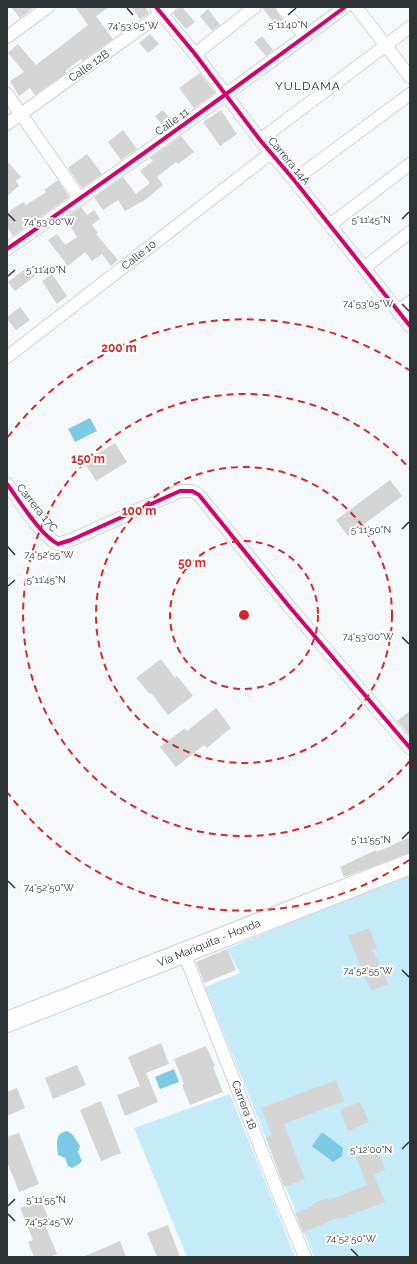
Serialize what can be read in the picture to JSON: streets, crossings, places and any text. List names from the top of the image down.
{
  "streets": {
    "highway": ["Vía Mariquita - Honda"],
    "street": [
      "Calle 12B",
      "Calle 11",
      "Carrera 14A",
      "Calle 10",
      "Carrera 17C",
      "Carrera 18"
    ]
  },
  "crossings": [
    ["Calle 12B", "Carrera 14A"],
    ["Calle 11", "Carrera 14A"],
    ["Carrera 14A", "Calle 10"],
    ["Vía Mariquita - Honda", "Carrera 18"]
  ],
  "districts": ["YULDAMA"],
  "coordinates": [
    "5°11'40\"N",
    "74°53'05\"W",
    "5°11'45\"N",
    "74°53'00\"W",
    "5°11'50\"N",
    "74°52'55\"W",
    "5°11'55\"N",
    "74°52'50\"W",
    "5°12'00\"N",
    "74°52'45\"W"
  ],
  "rings": [
    "200 m",
    "150 m",
    "100 m",
    "50 m"
  ]
}
